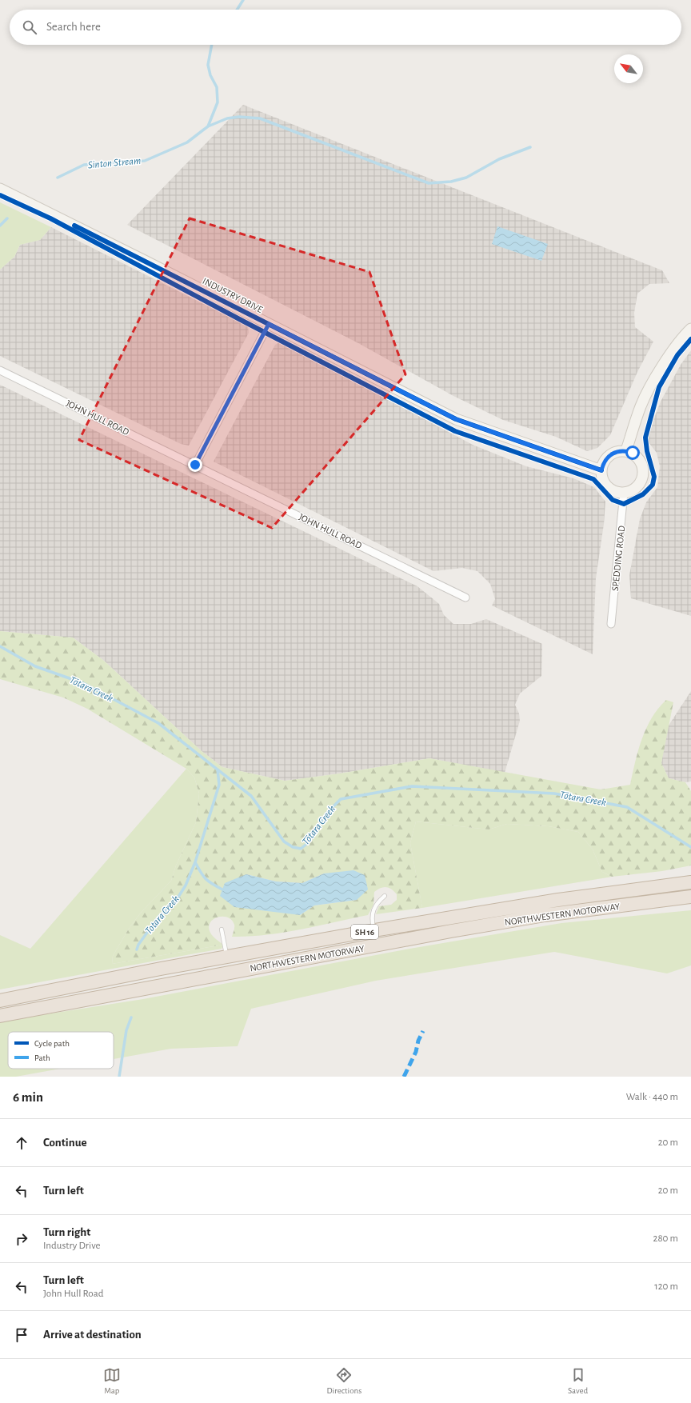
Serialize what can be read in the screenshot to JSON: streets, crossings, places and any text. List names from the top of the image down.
{
  "streets": {
    "highway": ["NORTHWESTERN MOTORWAY", "SH 16"],
    "street": ["INDUSTRY DRIVE", "JOHN HULL ROAD", "SPEDDING ROAD"]
  },
  "crossings": [
    ["INDUSTRY DRIVE", "SPEDDING ROAD"]
  ],
  "water": ["Sinton Stream", "Tōtara Creek", "Totara Creek"],
  "legend": ["Cycle path", "Path"],
  "north": "top left",
  "page": {
    "search": "Search here",
    "heading": ["6 min", "Walk · 440 m"],
    "list": [
      ["Continue", "20 m"],
      ["Turn left", "20 m"],
      ["Turn right", "Industry Drive", "280 m"],
      ["Turn left", "John Hull Road", "120 m"],
      "Arrive at destination"
    ],
    "nav": ["Map", "Directions", "Saved"]
  }
}
